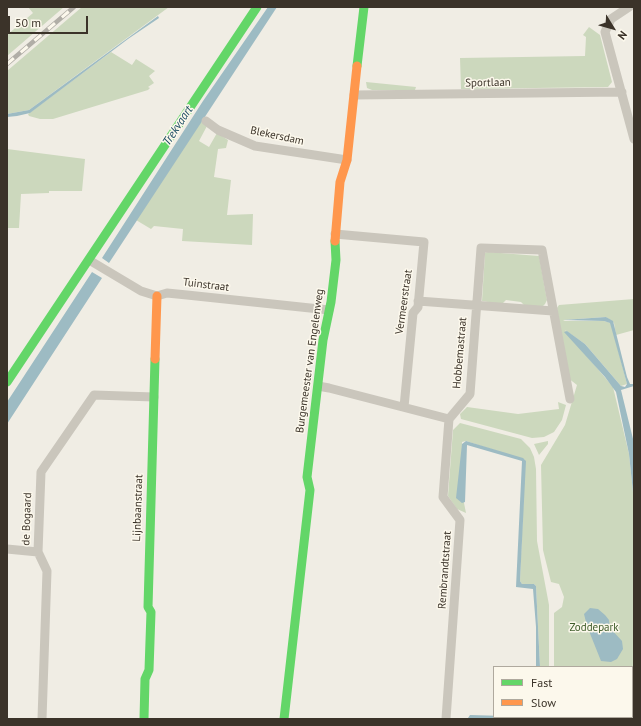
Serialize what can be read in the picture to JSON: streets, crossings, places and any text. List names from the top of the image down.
{
  "streets": {
    "street": [
      "Sportlaan",
      "Blekersdam",
      "Tuinstraat",
      "Vermeerstraat",
      "Hobbemastraat",
      "Burgemeester van Engelenweg",
      "Lijnbaanstraat",
      "de Bogaard",
      "Rembrandtstraat"
    ]
  },
  "crossings": [
    ["Sportlaan", "Burgemeester van Engelenweg"],
    ["Blekersdam", "Burgemeester van Engelenweg"],
    ["Tuinstraat", "Burgemeester van Engelenweg"],
    ["Tuinstraat", "Lijnbaanstraat"],
    ["Vermeerstraat", "Hobbemastraat"],
    ["Vermeerstraat", "Burgemeester van Engelenweg"],
    ["Hobbemastraat", "Rembrandtstraat"],
    ["Lijnbaanstraat", "de Bogaard"]
  ],
  "water": ["Trekvaart"],
  "parks": ["Zoddepark"],
  "legend": ["Fast", "Slow"],
  "scale_bar": "50 m",
  "north": "bottom right"
}
